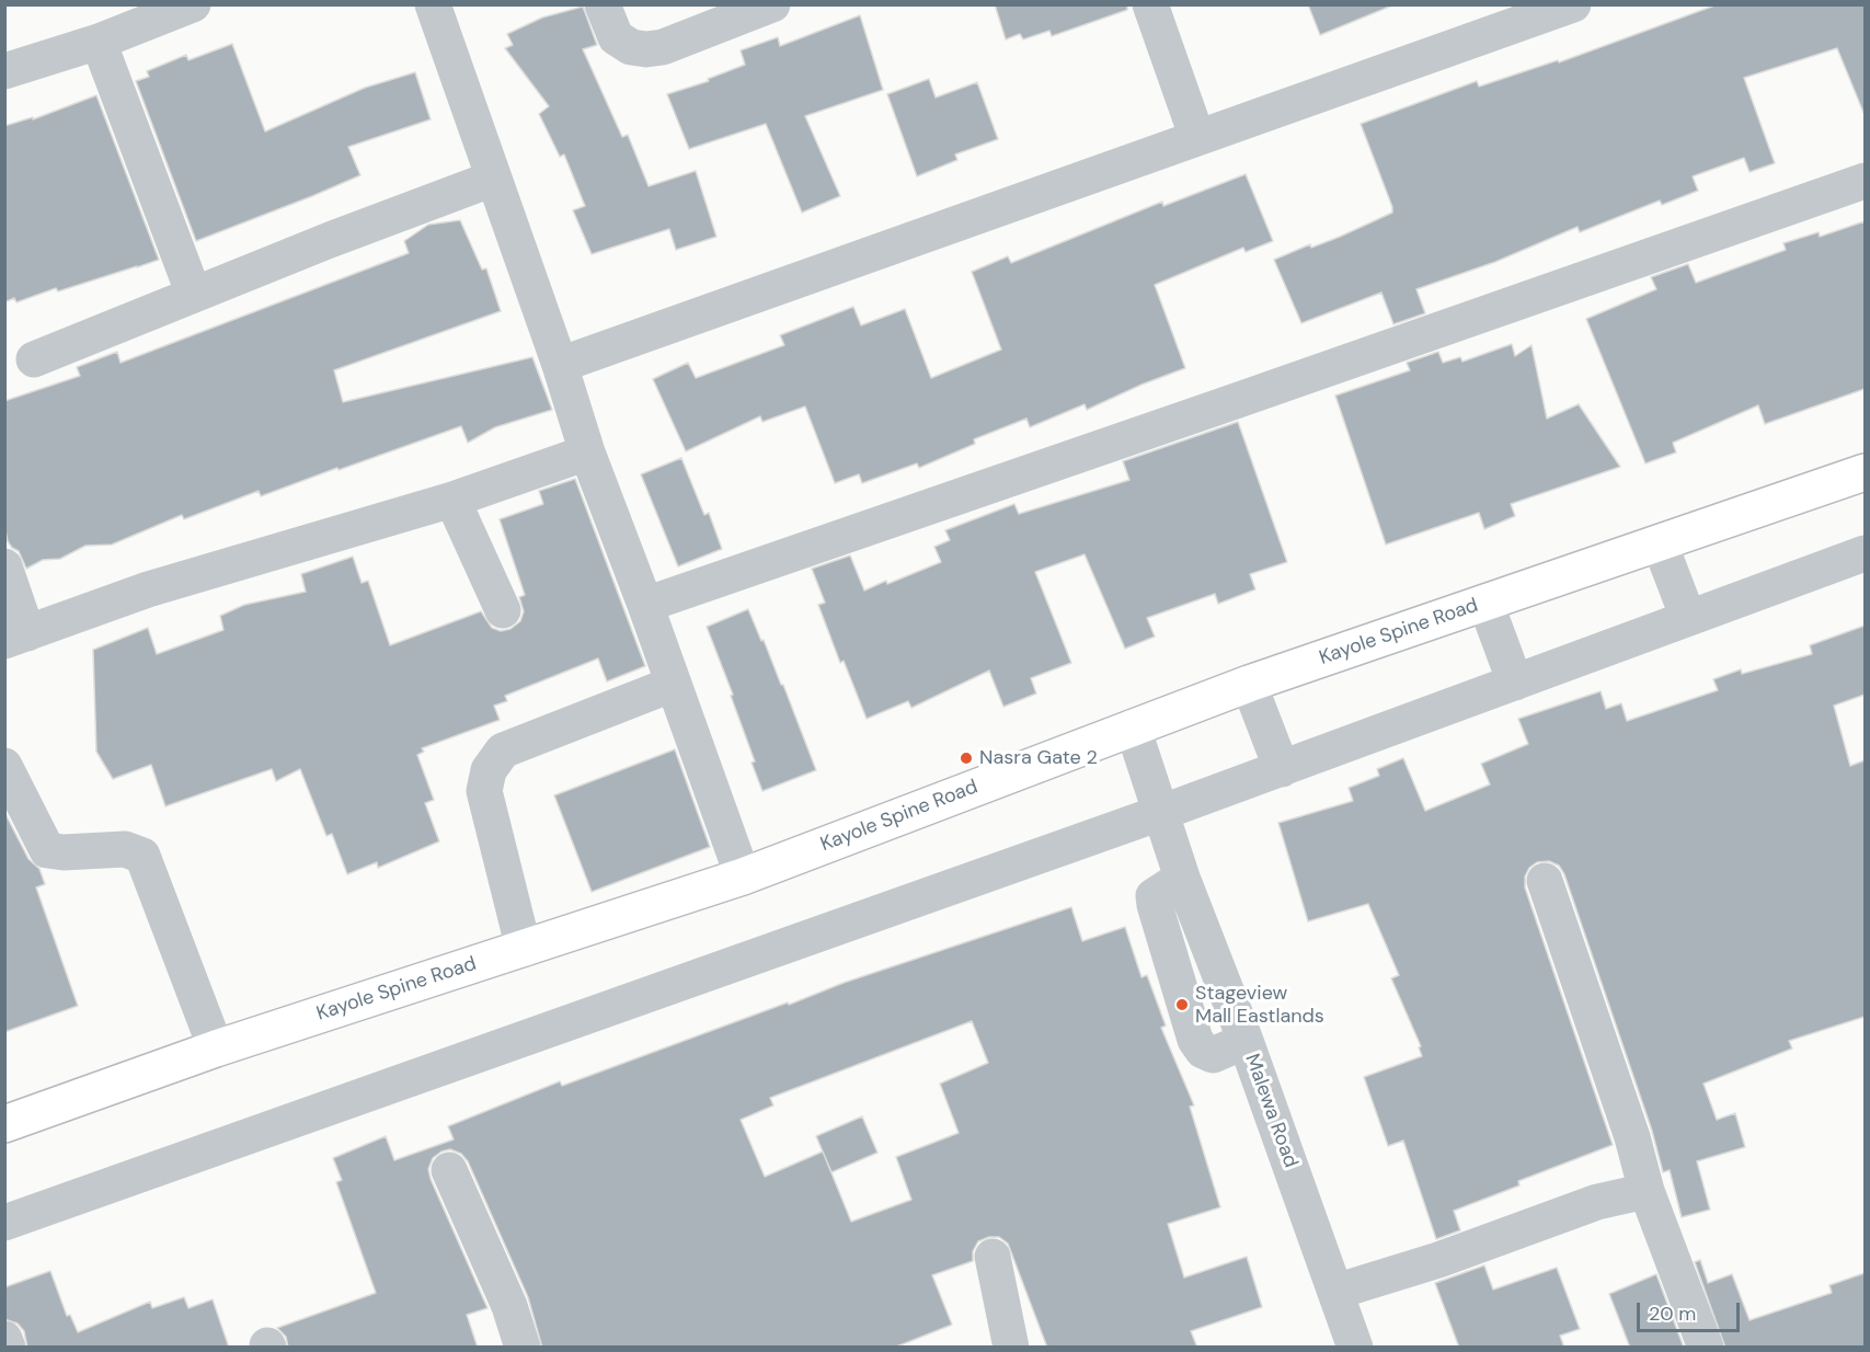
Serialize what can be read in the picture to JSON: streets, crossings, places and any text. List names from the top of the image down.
{
  "streets": {
    "main road": ["Kayole Spine Road"],
    "street": ["Malewa Road"]
  },
  "crossings": [
    ["Kayole Spine Road", "Malewa Road"]
  ],
  "places": ["Nasra Gate 2", "Stageview Mall Eastlands"],
  "scale_bar": "20 m"
}
